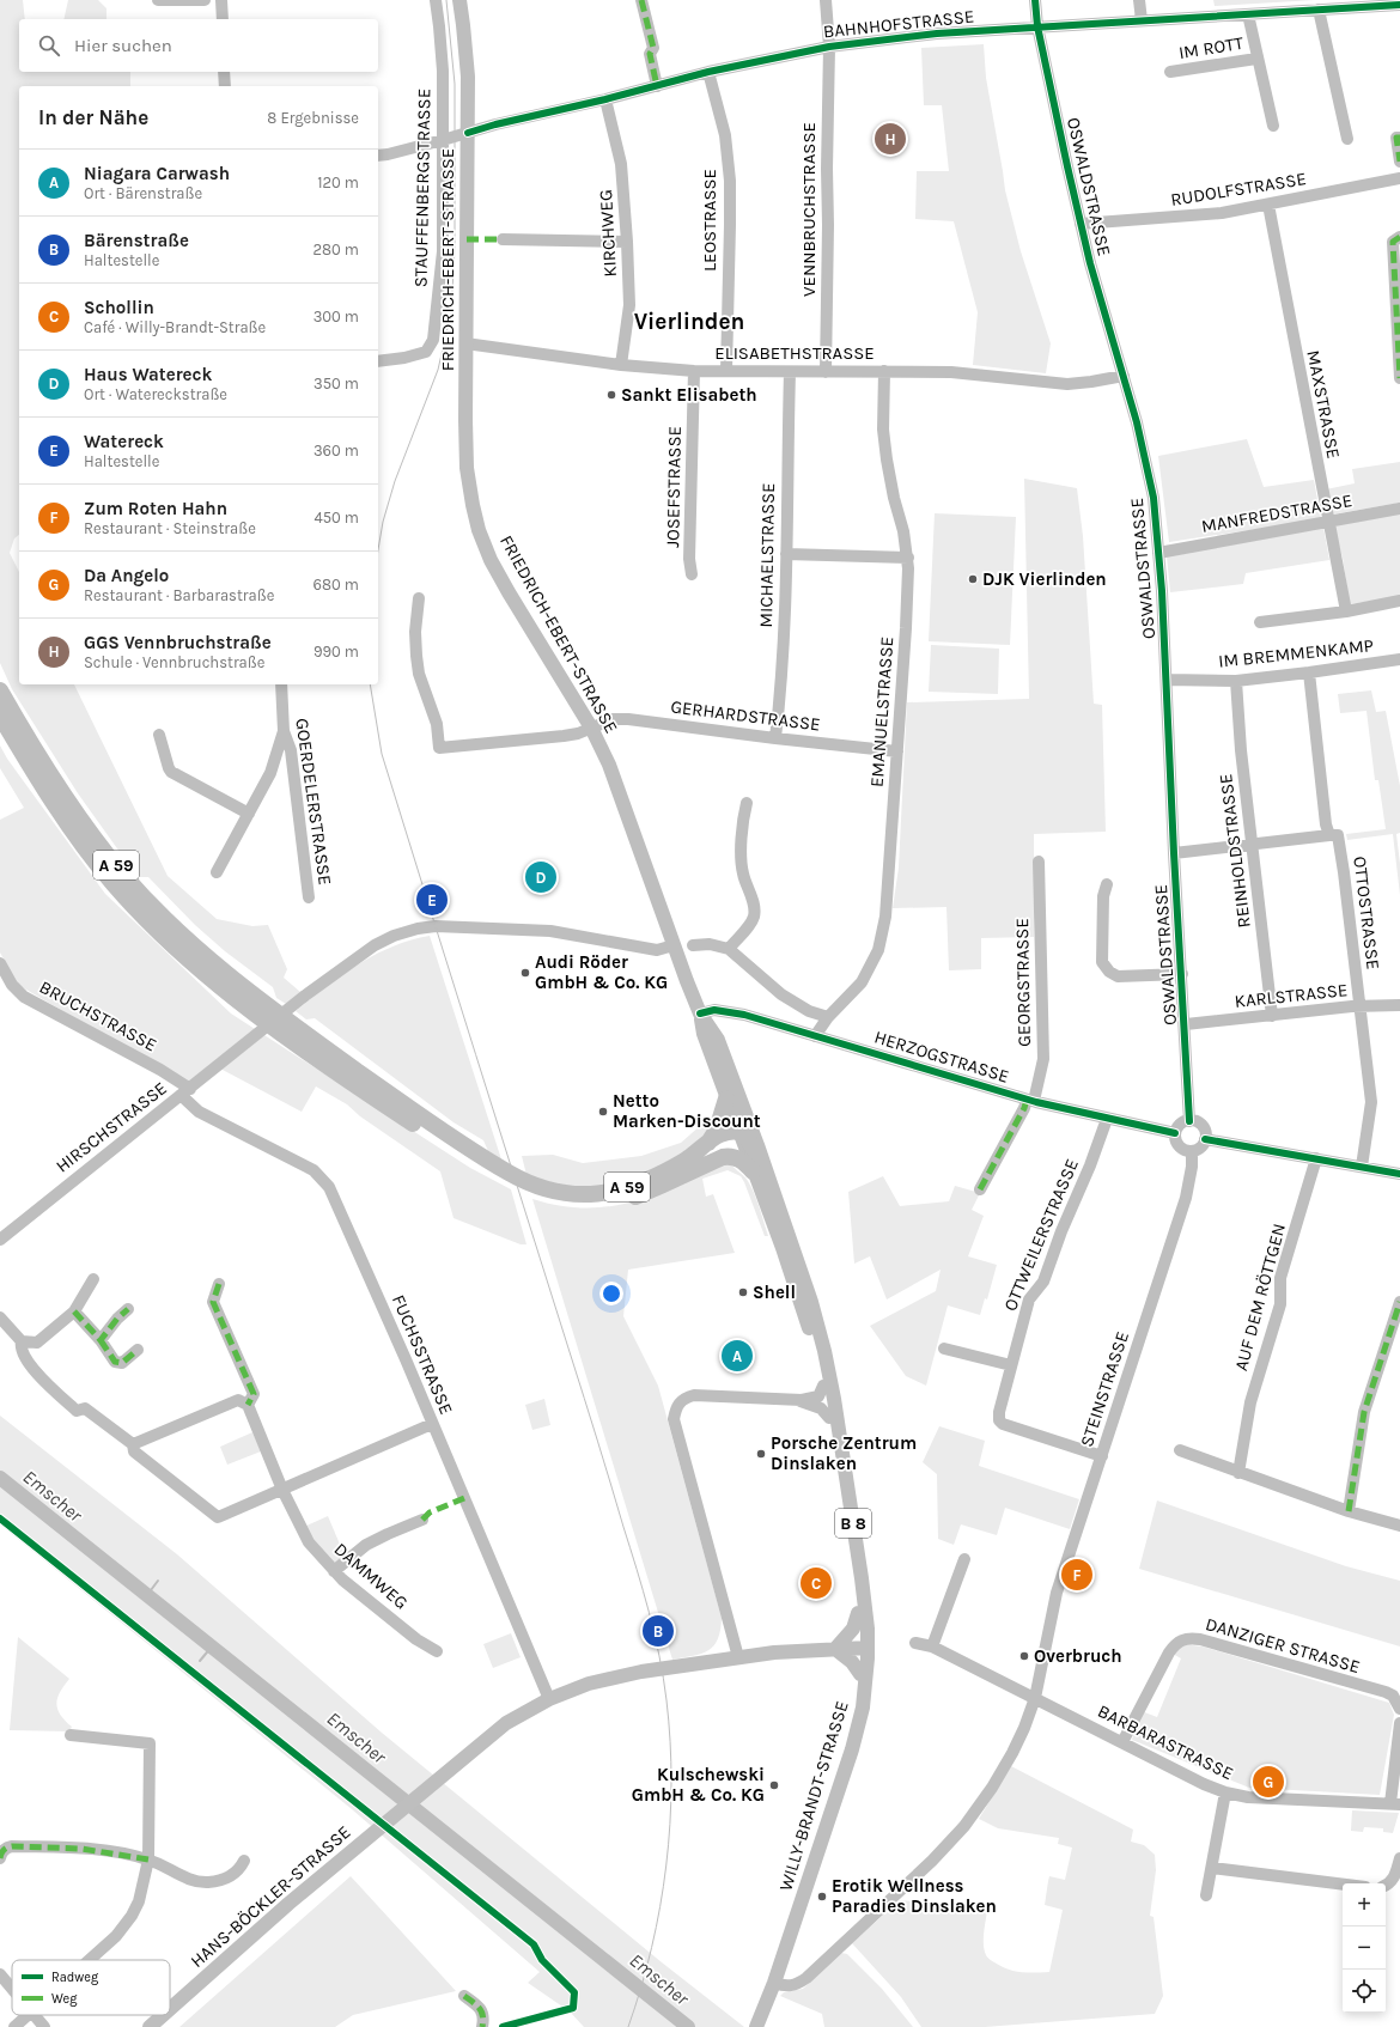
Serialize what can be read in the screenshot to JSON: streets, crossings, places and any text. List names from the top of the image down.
{
  "streets": {
    "highway": ["A 59"],
    "main road": [
      "FRIEDRICH-EBERT-STRASSE",
      "B 8",
      "WILLY-BRANDT-STRASSE",
      "HANS-BÖCKLER-STRASSE"
    ],
    "street": [
      "BAHNHOFSTRASSE",
      "IM ROTT",
      "OSWALDSTRASSE",
      "STAUFFENBERGSTRASSE",
      "RUDOLFSTRASSE",
      "VENNBRUCHSTRASSE",
      "LEOSTRASSE",
      "KIRCHWEG",
      "ELISABETHSTRASSE",
      "MAXSTRASSE",
      "JOSEFSTRASSE",
      "MANFREDSTRASSE",
      "MICHAELSTRASSE",
      "IM BREMMENKAMP",
      "EMANUELSTRASSE",
      "GERHARDSTRASSE",
      "GOERDELERSTRASSE",
      "REINHOLDSTRASSE",
      "OTTOSTRASSE",
      "GEORGSTRASSE",
      "KARLSTRASSE",
      "BRUCHSTRASSE",
      "HERZOGSTRASSE",
      "HIRSCHSTRASSE",
      "OTTWEILERSTRASSE",
      "AUF DEM RÖTTGEN",
      "FUCHSSTRASSE",
      "STEINSTRASSE",
      "DAMMWEG",
      "DANZIGER STRASSE",
      "BARBARASTRASSE"
    ]
  },
  "crossings": [
    ["BAHNHOFSTRASSE", "OSWALDSTRASSE"],
    ["BAHNHOFSTRASSE", "STAUFFENBERGSTRASSE"],
    ["BAHNHOFSTRASSE", "VENNBRUCHSTRASSE"],
    ["BAHNHOFSTRASSE", "LEOSTRASSE"],
    ["BAHNHOFSTRASSE", "KIRCHWEG"],
    ["BAHNHOFSTRASSE", "FRIEDRICH-EBERT-STRASSE"],
    ["OSWALDSTRASSE", "RUDOLFSTRASSE"],
    ["OSWALDSTRASSE", "ELISABETHSTRASSE"],
    ["OSWALDSTRASSE", "MANFREDSTRASSE"],
    ["OSWALDSTRASSE", "IM BREMMENKAMP"],
    ["OSWALDSTRASSE", "KARLSTRASSE"],
    ["OSWALDSTRASSE", "HERZOGSTRASSE"],
    ["OSWALDSTRASSE", "STEINSTRASSE"],
    ["RUDOLFSTRASSE", "MAXSTRASSE"],
    ["VENNBRUCHSTRASSE", "ELISABETHSTRASSE"],
    ["LEOSTRASSE", "ELISABETHSTRASSE"],
    ["KIRCHWEG", "ELISABETHSTRASSE"],
    ["FRIEDRICH-EBERT-STRASSE", "ELISABETHSTRASSE"],
    ["FRIEDRICH-EBERT-STRASSE", "GERHARDSTRASSE"],
    ["FRIEDRICH-EBERT-STRASSE", "HERZOGSTRASSE"],
    ["FRIEDRICH-EBERT-STRASSE", "HIRSCHSTRASSE"],
    ["FRIEDRICH-EBERT-STRASSE", "WILLY-BRANDT-STRASSE"],
    ["ELISABETHSTRASSE", "JOSEFSTRASSE"],
    ["ELISABETHSTRASSE", "MICHAELSTRASSE"],
    ["ELISABETHSTRASSE", "EMANUELSTRASSE"],
    ["MAXSTRASSE", "MANFREDSTRASSE"],
    ["MICHAELSTRASSE", "GERHARDSTRASSE"],
    ["IM BREMMENKAMP", "REINHOLDSTRASSE"],
    ["IM BREMMENKAMP", "OTTOSTRASSE"],
    ["EMANUELSTRASSE", "GERHARDSTRASSE"],
    ["EMANUELSTRASSE", "HERZOGSTRASSE"],
    ["REINHOLDSTRASSE", "KARLSTRASSE"],
    ["OTTOSTRASSE", "KARLSTRASSE"],
    ["GEORGSTRASSE", "HERZOGSTRASSE"],
    ["BRUCHSTRASSE", "HIRSCHSTRASSE"],
    ["BRUCHSTRASSE", "FUCHSSTRASSE"],
    ["HERZOGSTRASSE", "OTTWEILERSTRASSE"],
    ["HERZOGSTRASSE", "STEINSTRASSE"],
    ["HIRSCHSTRASSE", "FUCHSSTRASSE"],
    ["OTTWEILERSTRASSE", "STEINSTRASSE"],
    ["FUCHSSTRASSE", "HANS-BÖCKLER-STRASSE"],
    ["STEINSTRASSE", "BARBARASTRASSE"],
    ["STEINSTRASSE", "WILLY-BRANDT-STRASSE"],
    ["B 8", "WILLY-BRANDT-STRASSE"],
    ["DANZIGER STRASSE", "BARBARASTRASSE"],
    ["WILLY-BRANDT-STRASSE", "HANS-BÖCKLER-STRASSE"]
  ],
  "districts": ["Vierlinden"],
  "water": ["Emscher"],
  "places": [
    "Sankt Elisabeth",
    "DJK Vierlinden",
    "Audi Röder GmbH & Co. KG",
    "Netto Marken-Discount",
    "Shell",
    "Porsche Zentrum Dinslaken",
    "Overbruch",
    "Kulschewski GmbH & Co. KG",
    "Erotik Wellness Paradies Dinslaken"
  ],
  "legend": ["Radweg", "Weg"],
  "page": {
    "search": "Hier suchen",
    "heading": ["In der Nähe", "8 Ergebnisse"],
    "pins": [
      "H",
      "D",
      "E",
      "A",
      "F",
      "C",
      "B",
      "G"
    ],
    "list": [
      {
        "mark": "A",
        "name": "Niagara Carwash",
        "note": "Ort · Bärenstraße",
        "value": "120 m"
      },
      {
        "mark": "B",
        "name": "Bärenstraße",
        "note": "Haltestelle",
        "value": "280 m"
      },
      {
        "mark": "C",
        "name": "Schollin",
        "note": "Café · Willy-Brandt-Straße",
        "value": "300 m"
      },
      {
        "mark": "D",
        "name": "Haus Watereck",
        "note": "Ort · Watereckstraße",
        "value": "350 m"
      },
      {
        "mark": "E",
        "name": "Watereck",
        "note": "Haltestelle",
        "value": "360 m"
      },
      {
        "mark": "F",
        "name": "Zum Roten Hahn",
        "note": "Restaurant · Steinstraße",
        "value": "450 m"
      },
      {
        "mark": "G",
        "name": "Da Angelo",
        "note": "Restaurant · Barbarastraße",
        "value": "680 m"
      },
      {
        "mark": "H",
        "name": "GGS Vennbruchstraße",
        "note": "Schule · Vennbruchstraße",
        "value": "990 m"
      }
    ],
    "map_buttons": ["+", "−"]
  }
}
